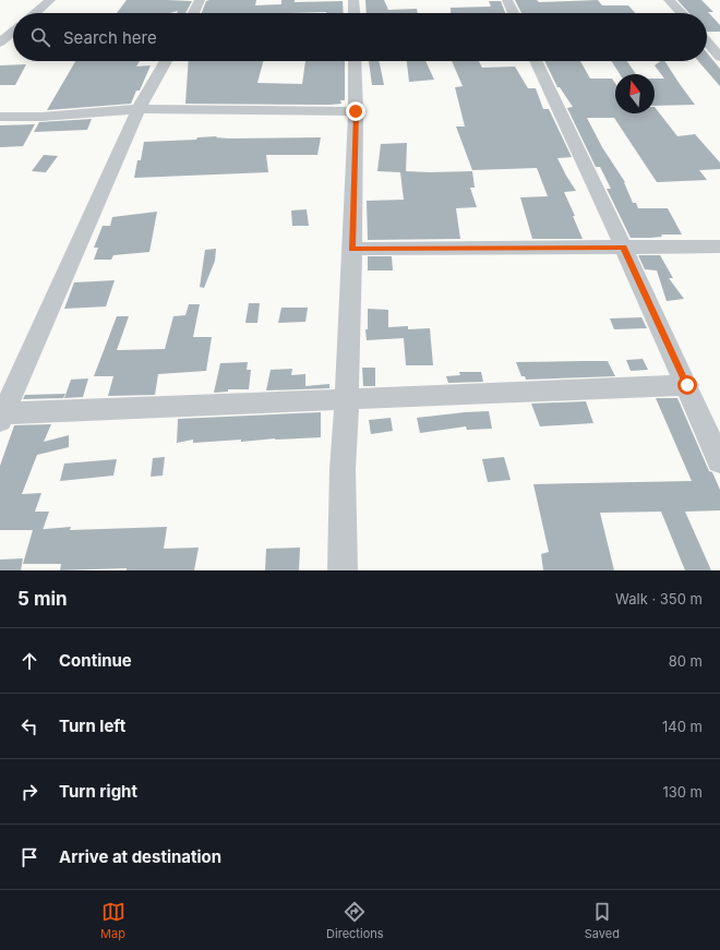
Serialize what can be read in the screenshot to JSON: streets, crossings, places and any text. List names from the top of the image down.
{
  "north": "top",
  "page": {
    "search": "Search here",
    "heading": ["5 min", "Walk · 350 m"],
    "list": [
      ["Continue", "80 m"],
      ["Turn left", "140 m"],
      ["Turn right", "130 m"],
      "Arrive at destination"
    ],
    "nav": ["Map", "Directions", "Saved"]
  }
}
